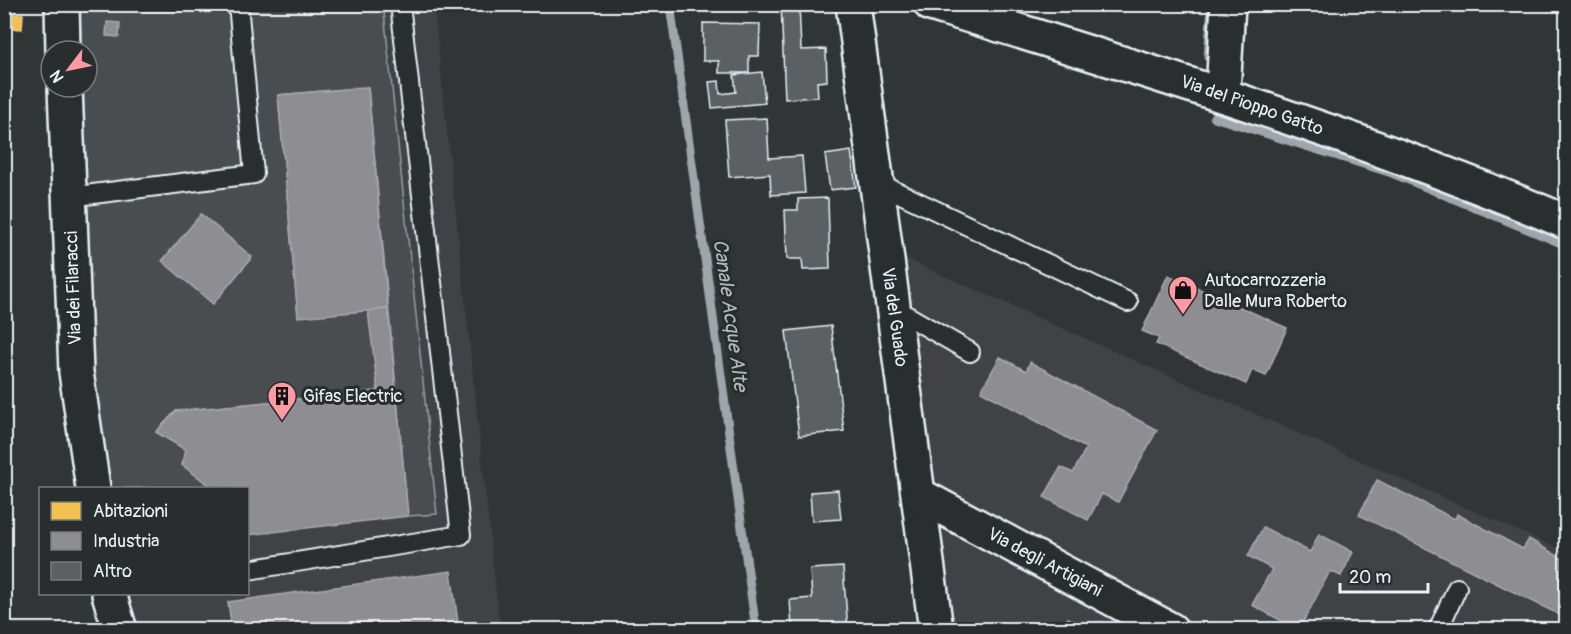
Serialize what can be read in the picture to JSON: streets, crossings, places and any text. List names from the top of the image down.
{
  "streets": {
    "street": [
      "Via del Pioppo Gatto",
      "Via dei Filaracci",
      "Via del Guado",
      "Via degli Artigiani"
    ]
  },
  "crossings": [
    ["Via del Guado", "Via degli Artigiani"]
  ],
  "water": ["Canale Acque Alte"],
  "places": {
    "shop": ["Autocarrozzeria Dalle Mura Roberto"],
    "building": ["Gifas Electric"]
  },
  "legend": ["Abitazioni", "Industria", "Altro"],
  "scale_bar": "20 m",
  "north": "bottom left"
}
